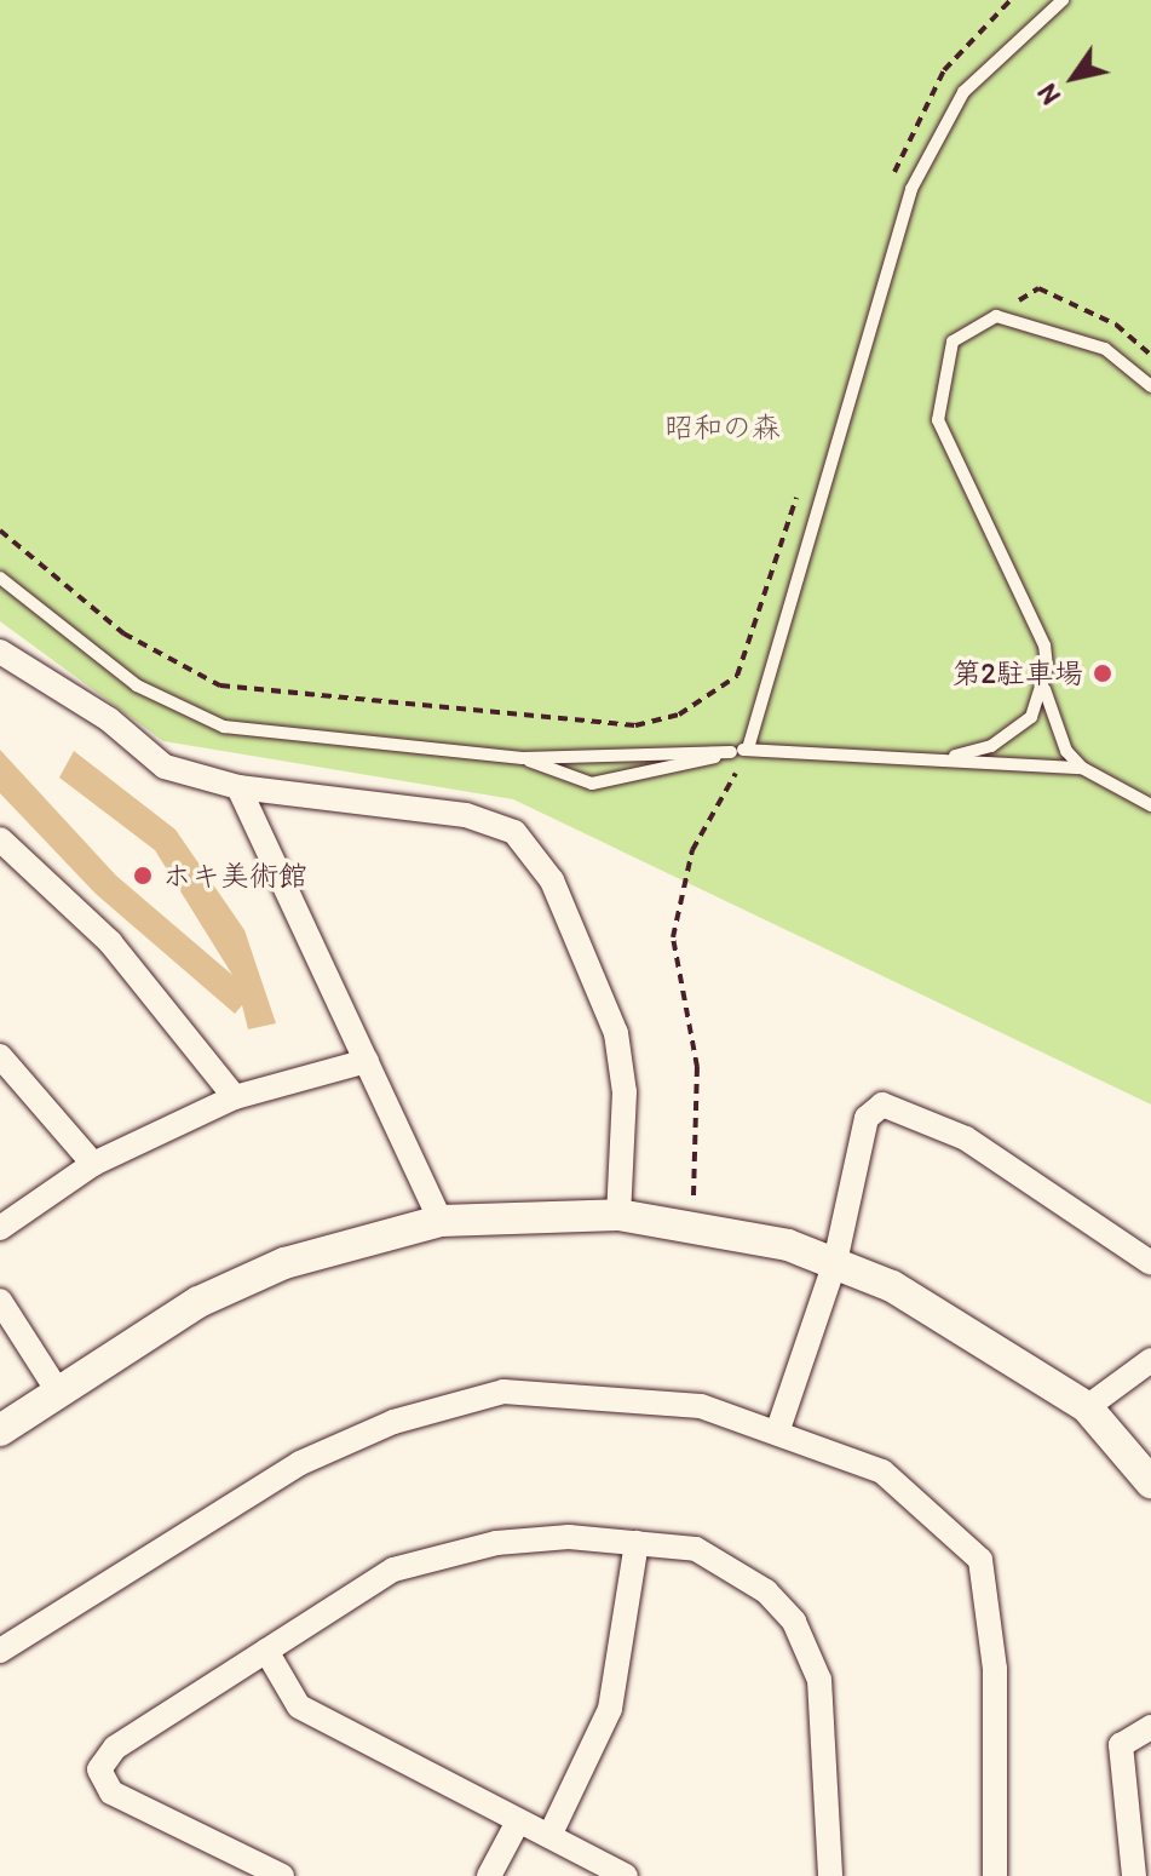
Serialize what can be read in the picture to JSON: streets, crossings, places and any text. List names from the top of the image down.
{
  "parks": ["昭和の森"],
  "places": ["第2駐車場", "ホキ美術館"],
  "north": "bottom left"
}
